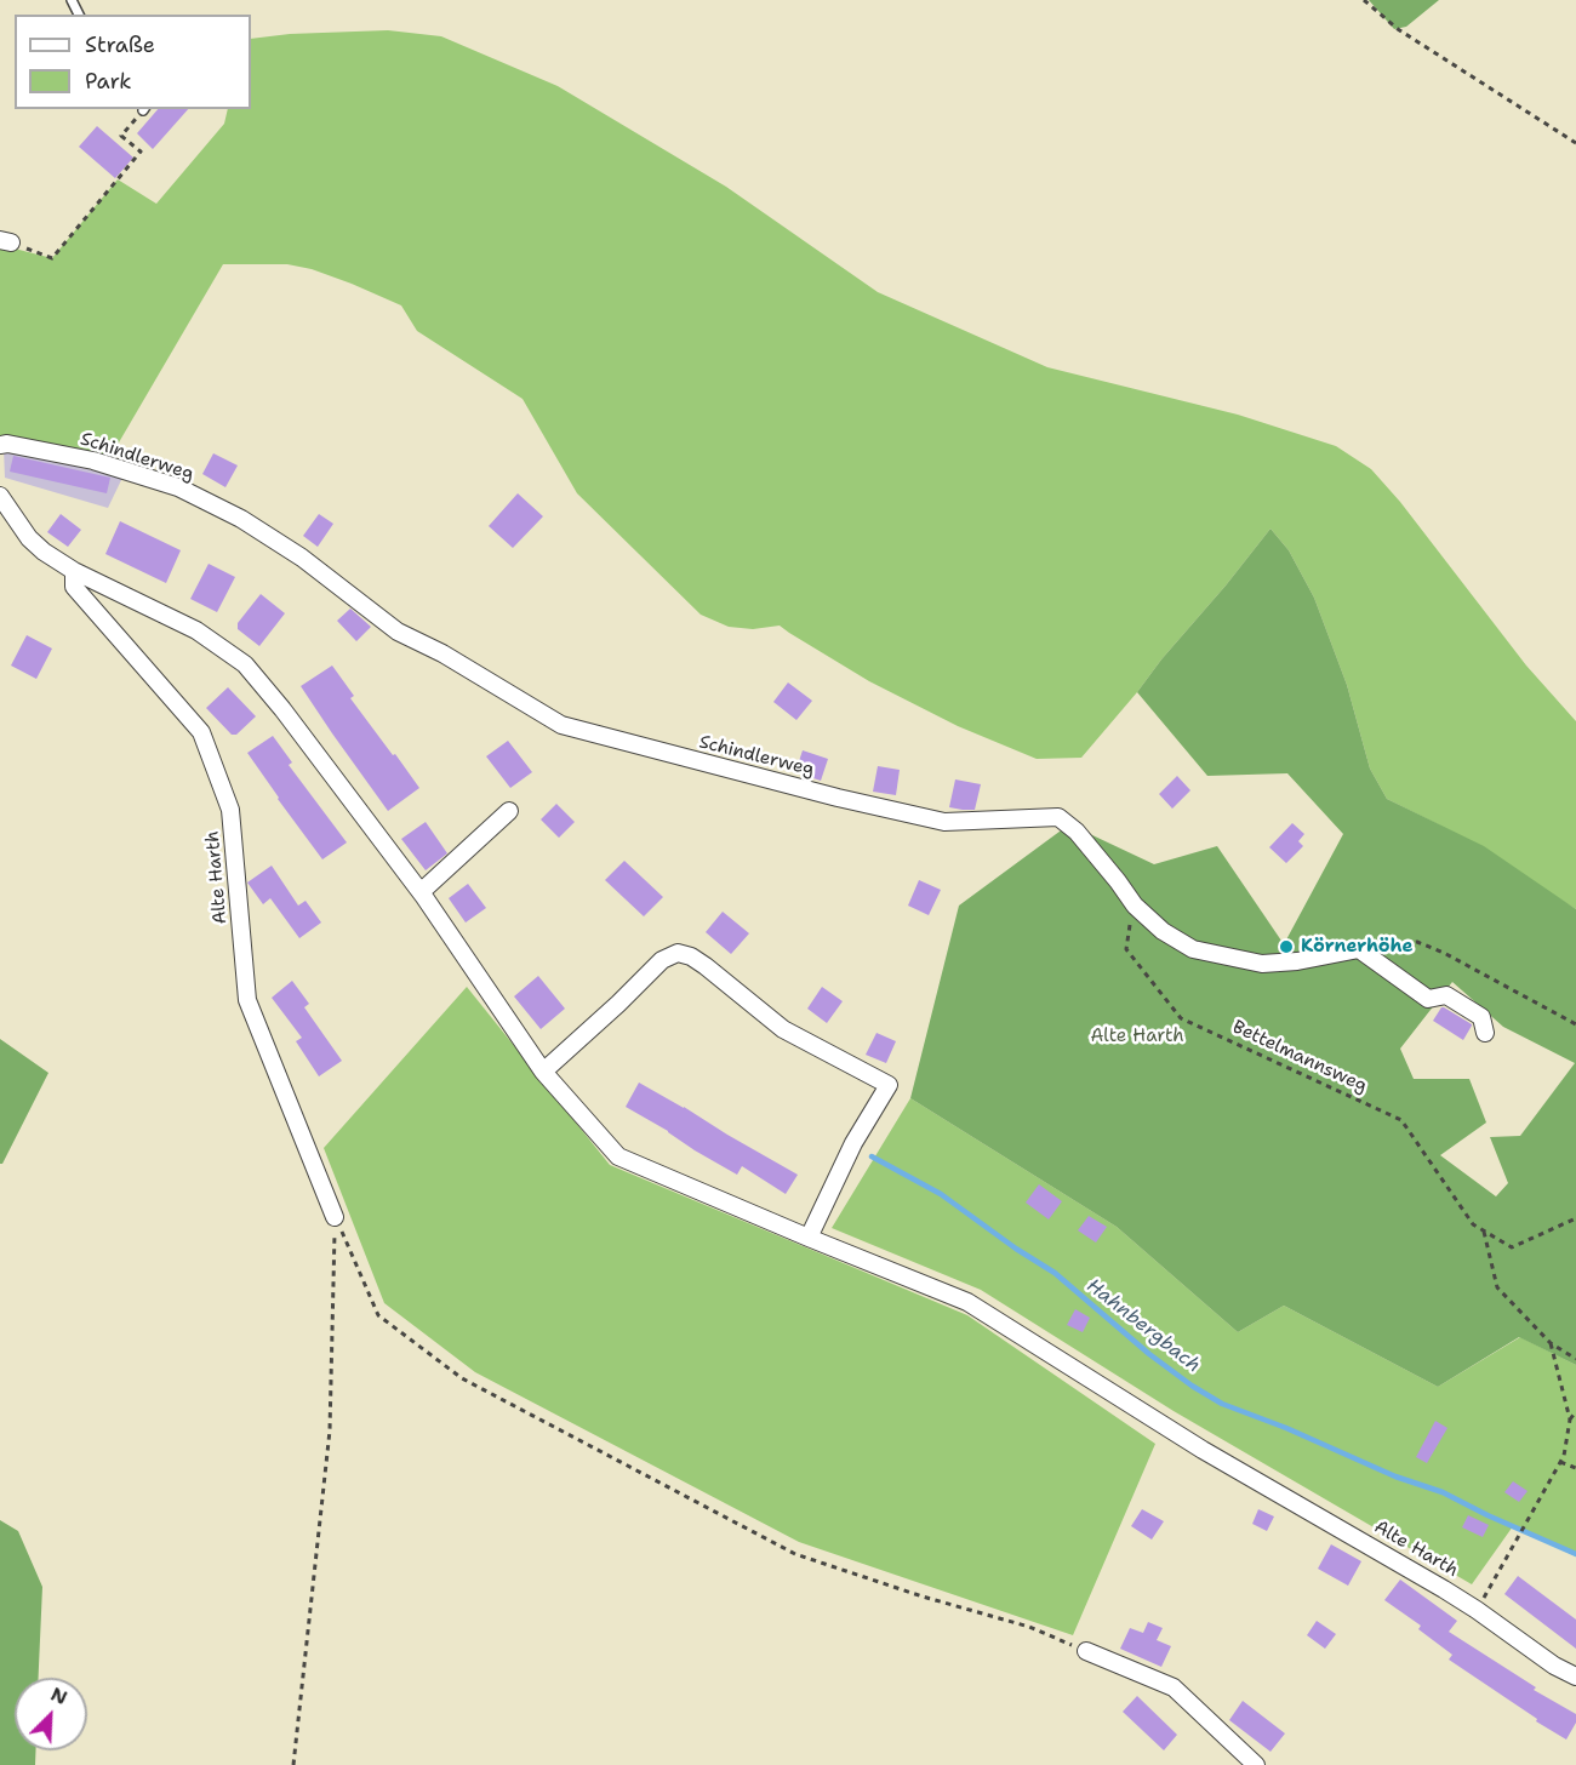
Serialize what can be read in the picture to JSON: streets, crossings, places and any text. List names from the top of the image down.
{
  "streets": {
    "street": ["Schindlerweg", "Alte Harth"],
    "path": ["Bettelmannsweg"]
  },
  "crossings": [
    ["Schindlerweg", "Bettelmannsweg"]
  ],
  "water": ["Hahnbergbach"],
  "parks": ["Alte Harth"],
  "places": ["Körnerhöhe"],
  "legend": ["Straße", "Park"],
  "north": "top right"
}
